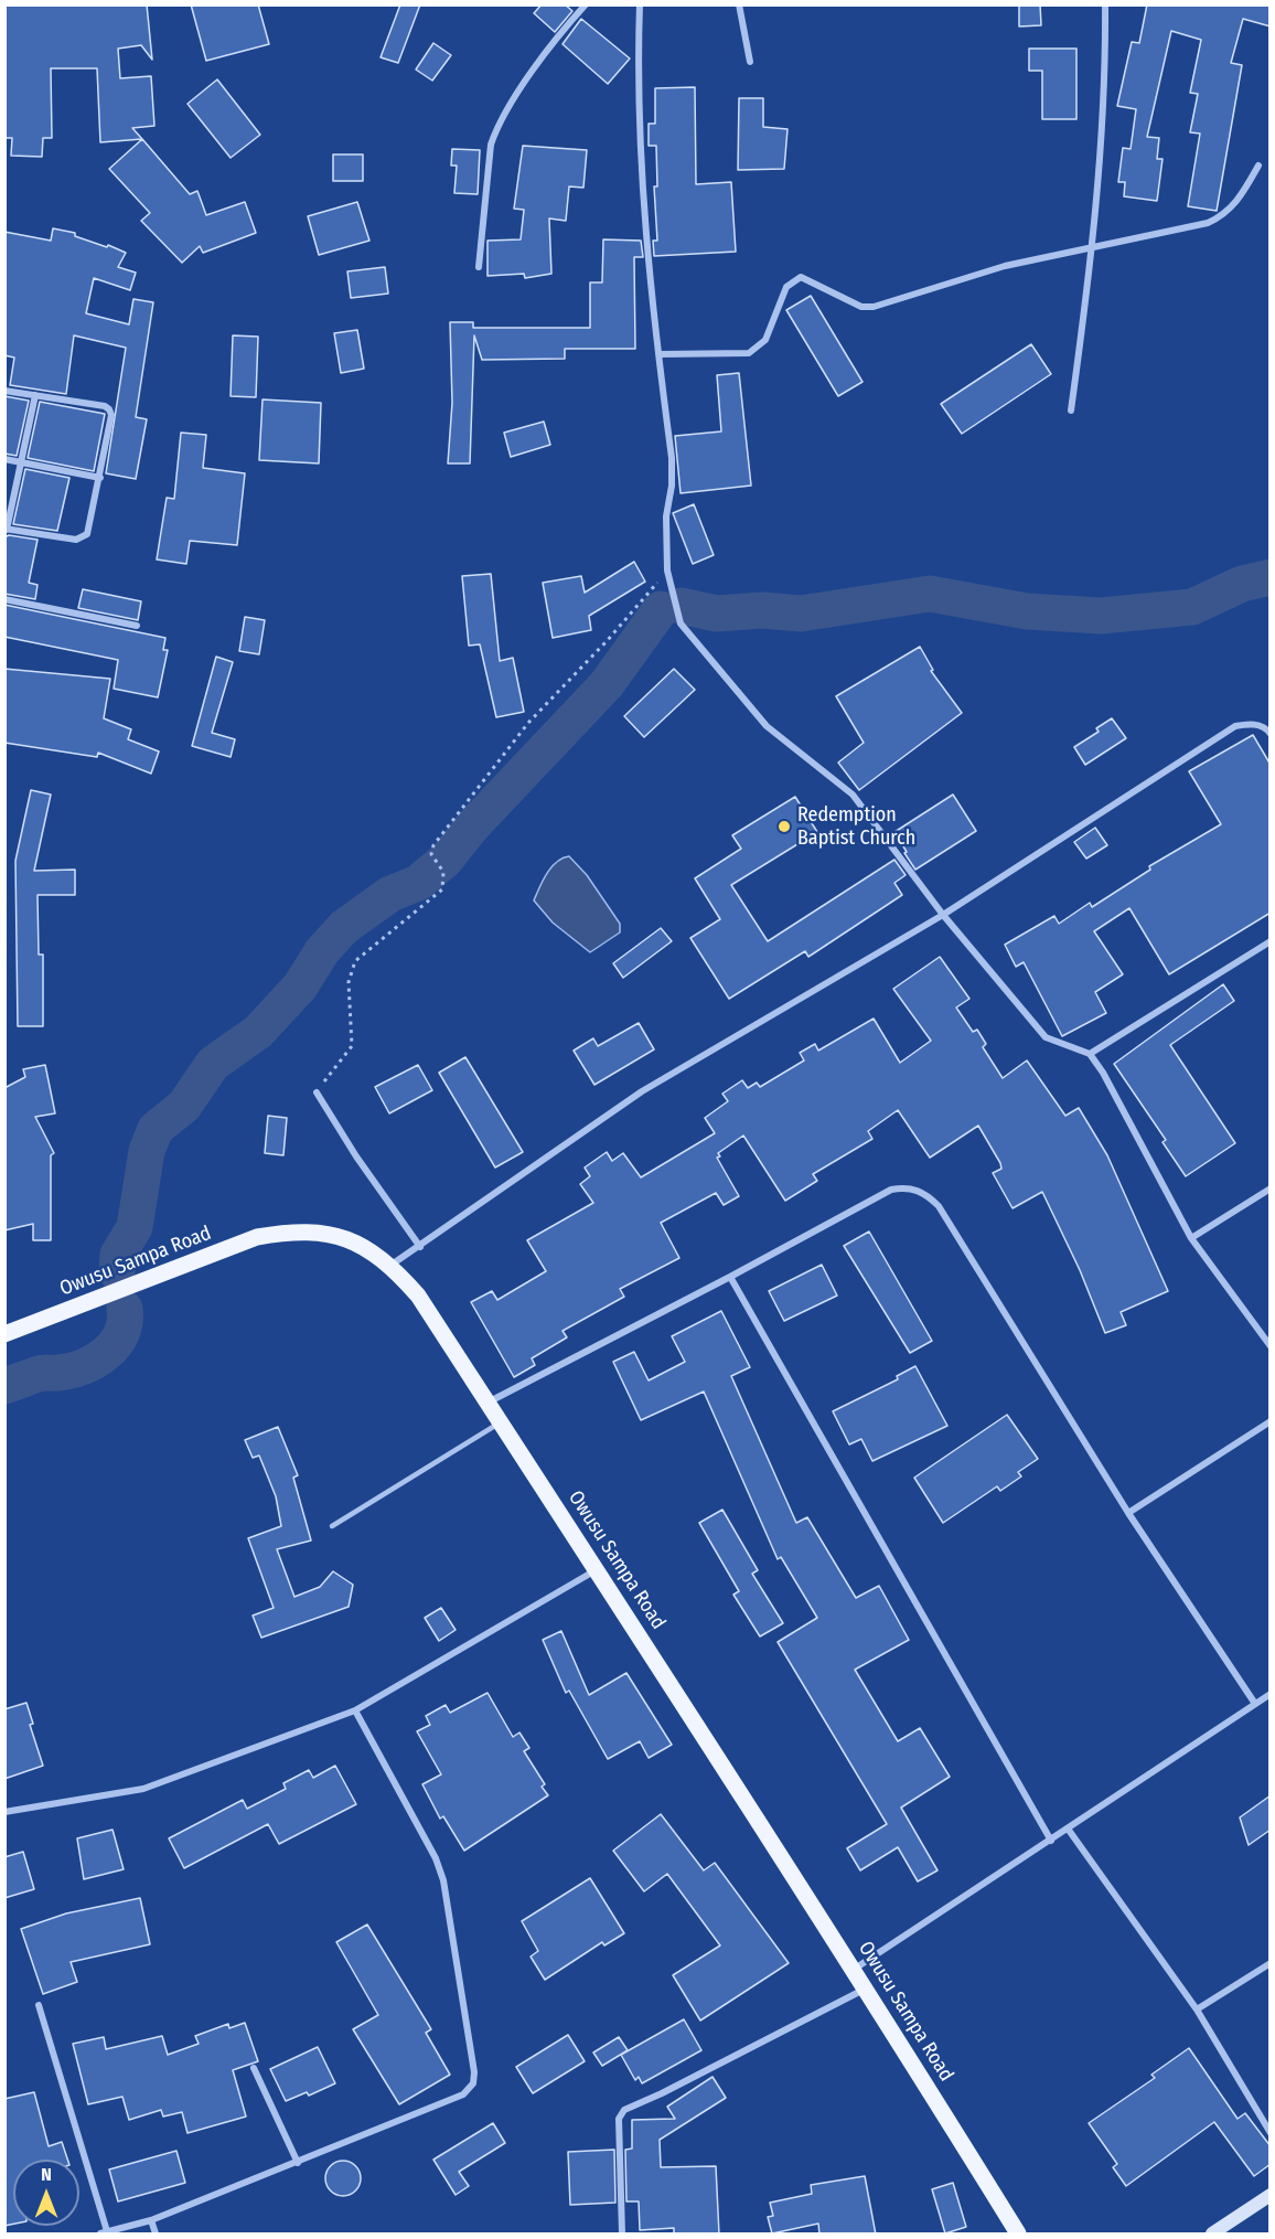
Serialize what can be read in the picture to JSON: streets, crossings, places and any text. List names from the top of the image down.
{
  "streets": {
    "main road": ["Owusu Sampa Road"]
  },
  "places": ["Redemption Baptist Church"],
  "north": "top"
}
